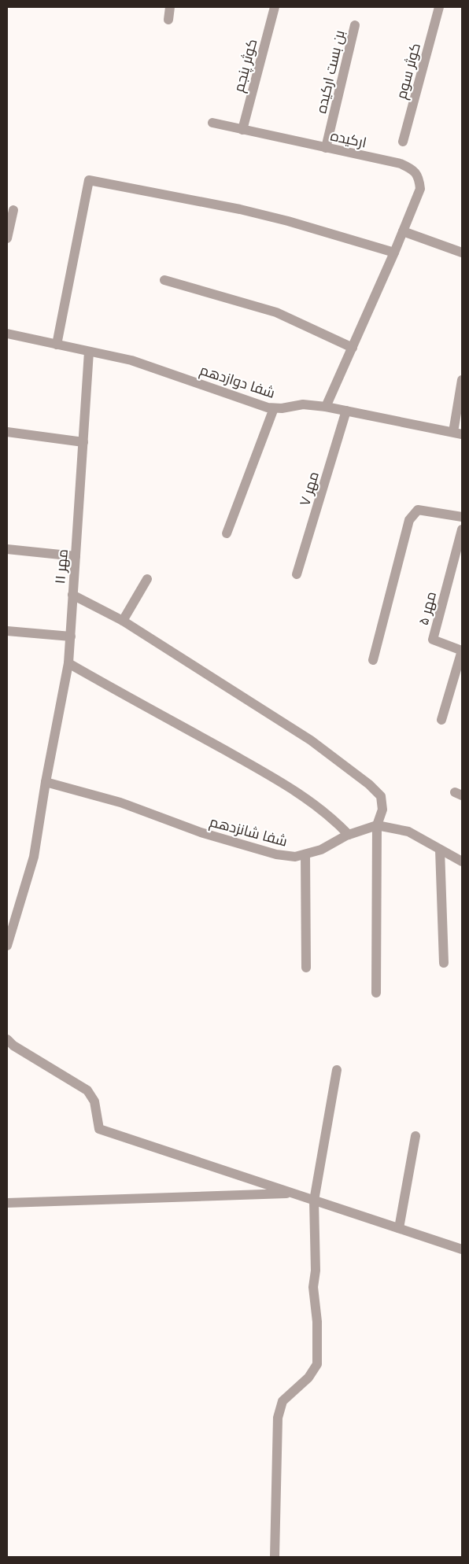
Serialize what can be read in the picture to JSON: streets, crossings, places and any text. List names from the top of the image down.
{
  "streets": {
    "street": [
      "کوثر پنجم",
      "کوثر سوم",
      "بن بست ارکیده",
      "ارکیده",
      "شفا دوازدهم",
      "مهر ۷",
      "مهر ۱۱",
      "مهر ۵",
      "شفا شانزدهم"
    ]
  },
  "crossings": [
    ["کوثر پنجم", "ارکیده"],
    ["بن بست ارکیده", "ارکیده"],
    ["شفا دوازدهم", "مهر ۷"],
    ["شفا دوازدهم", "مهر ۱۱"],
    ["مهر ۱۱", "شفا شانزدهم"]
  ]
}
